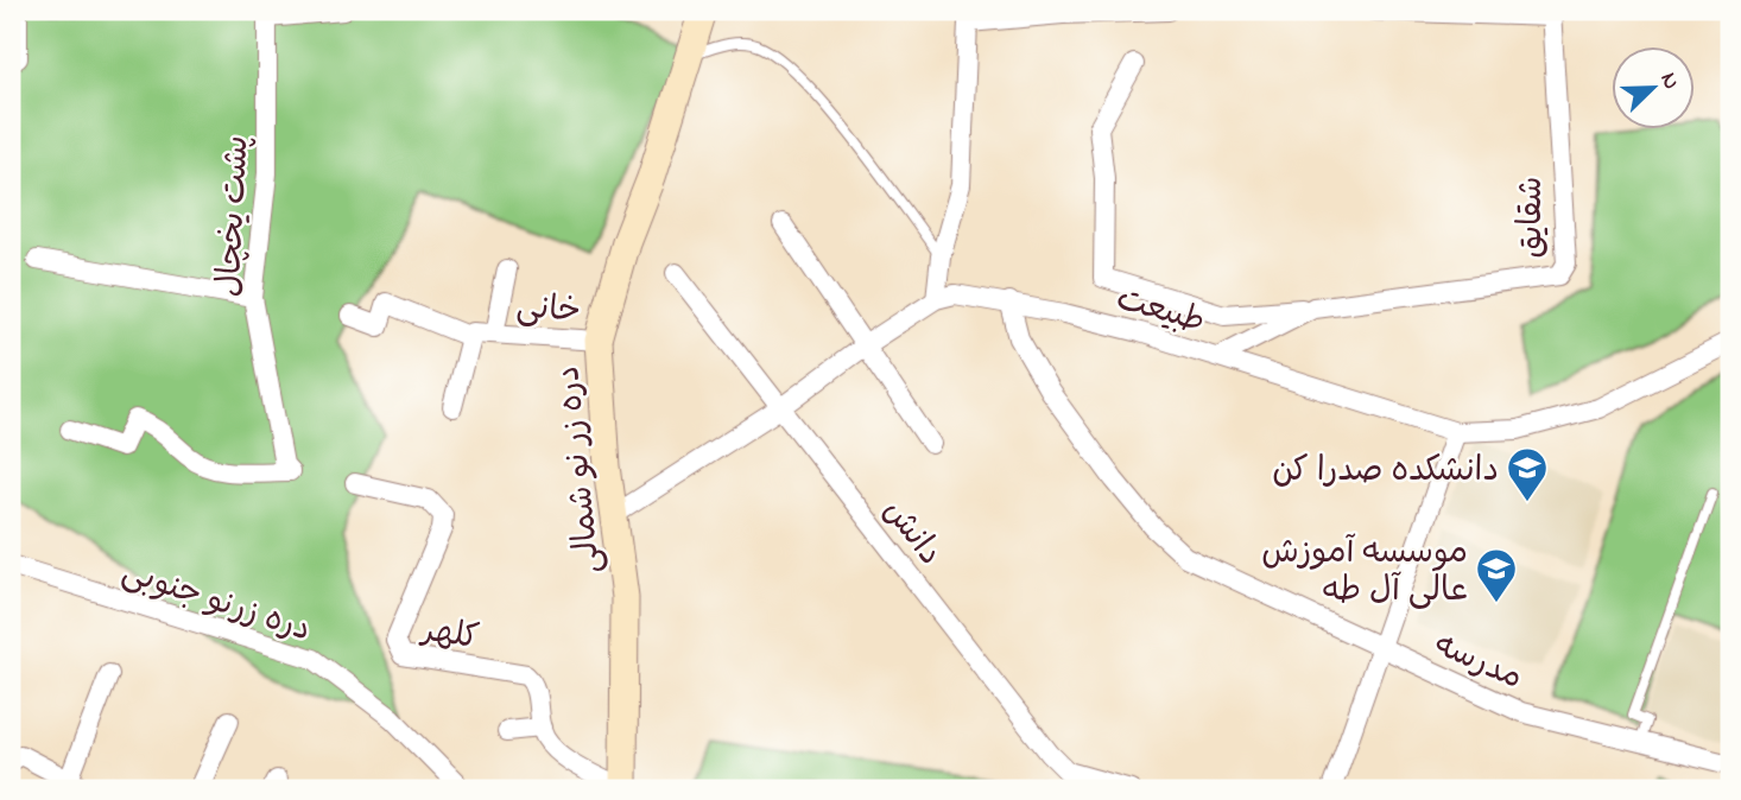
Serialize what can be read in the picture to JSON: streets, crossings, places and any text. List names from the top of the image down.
{
  "streets": {
    "street": [
      "پشت یخچال",
      "شقایق",
      "خانی",
      "طبیعت",
      "دره زر نو شمالی",
      "دانش",
      "دره زرنو جنوبی",
      "کلهر",
      "مدرسه"
    ]
  },
  "crossings": [
    ["شقایق", "طبیعت"],
    ["خانی", "دره زر نو شمالی"],
    ["طبیعت", "دره زر نو شمالی"],
    ["طبیعت", "دانش"],
    ["طبیعت", "مدرسه"],
    ["دره زر نو شمالی", "کلهر"]
  ],
  "places": {
    "school or university": ["دانشکده صدرا کن", "موسسه آموزش عالی آل طه"]
  },
  "north": "top right"
}
